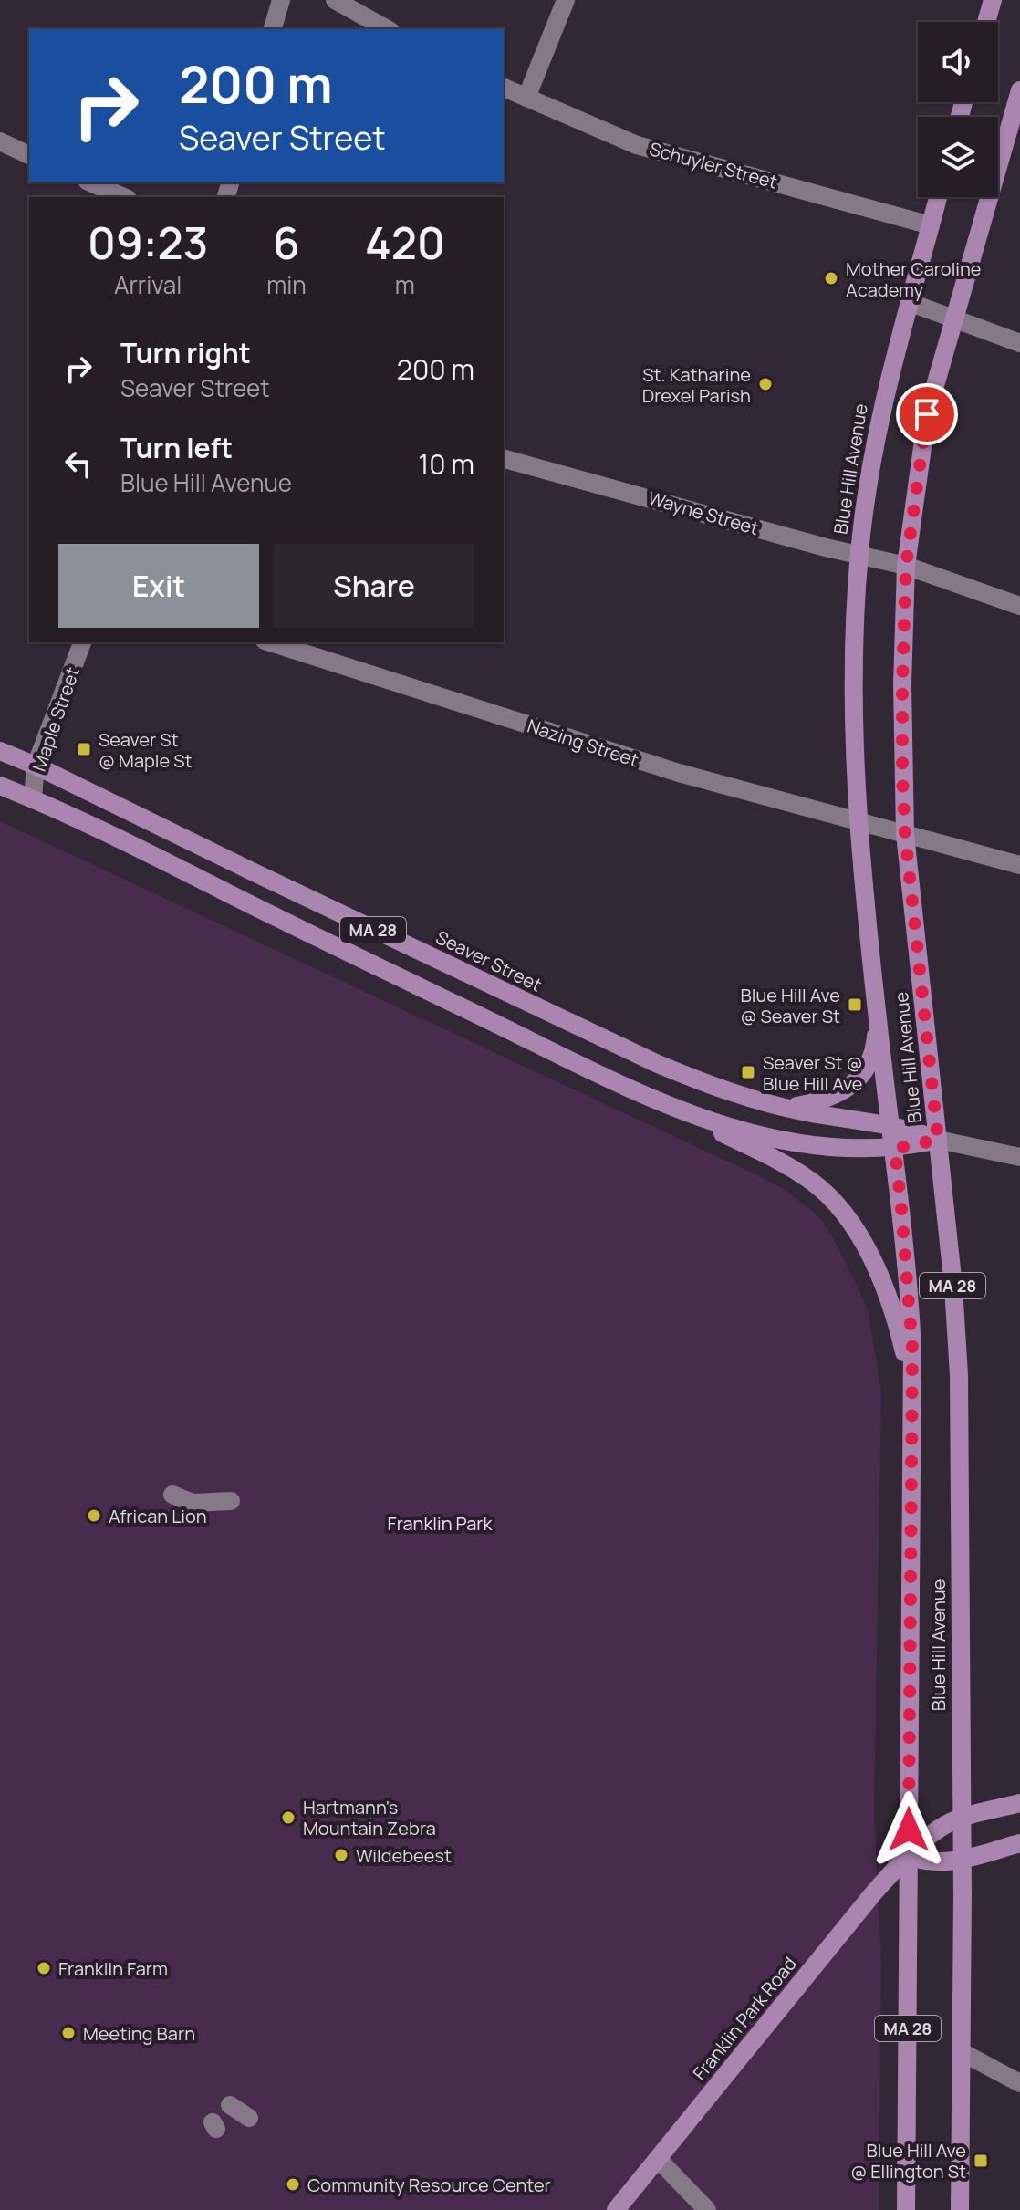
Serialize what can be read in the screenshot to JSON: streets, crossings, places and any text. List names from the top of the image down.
{
  "streets": {
    "main road": [
      "Blue Hill Avenue",
      "MA 28",
      "Seaver Street",
      "Franklin Park Road"
    ],
    "street": [
      "Schuyler Street",
      "Wayne Street",
      "Maple Street",
      "Nazing Street"
    ]
  },
  "crossings": [
    ["Schuyler Street", "Blue Hill Avenue"],
    ["Blue Hill Avenue", "Wayne Street"],
    ["Blue Hill Avenue", "Nazing Street"],
    ["Blue Hill Avenue", "MA 28"],
    ["Blue Hill Avenue", "Seaver Street"],
    ["Blue Hill Avenue", "Franklin Park Road"],
    ["Maple Street", "Seaver Street"],
    ["MA 28", "Seaver Street"]
  ],
  "parks": ["Franklin Park"],
  "places": {
    "other": [
      "Mother Caroline Academy",
      "St. Katharine Drexel Parish",
      "African Lion",
      "Hartmann's Mountain Zebra",
      "Wildebeest",
      "Franklin Farm",
      "Meeting Barn",
      "Community Resource Center"
    ],
    "transit": [
      "Seaver St @ Maple St",
      "Blue Hill Ave @ Seaver St",
      "Seaver St @ Blue Hill Ave",
      "Blue Hill Ave @ Ellington St"
    ]
  },
  "page": {
    "turn": ["200 m", "Seaver Street"],
    "eta": [
      "09:23",
      "Arrival",
      "6",
      "min",
      "420",
      "m"
    ],
    "list": [
      {
        "name": "Turn right",
        "note": "Seaver Street",
        "value": "200 m"
      },
      {
        "name": "Turn left",
        "note": "Blue Hill Avenue",
        "value": "10 m"
      }
    ],
    "buttons": ["Exit", "Share"]
  }
}
